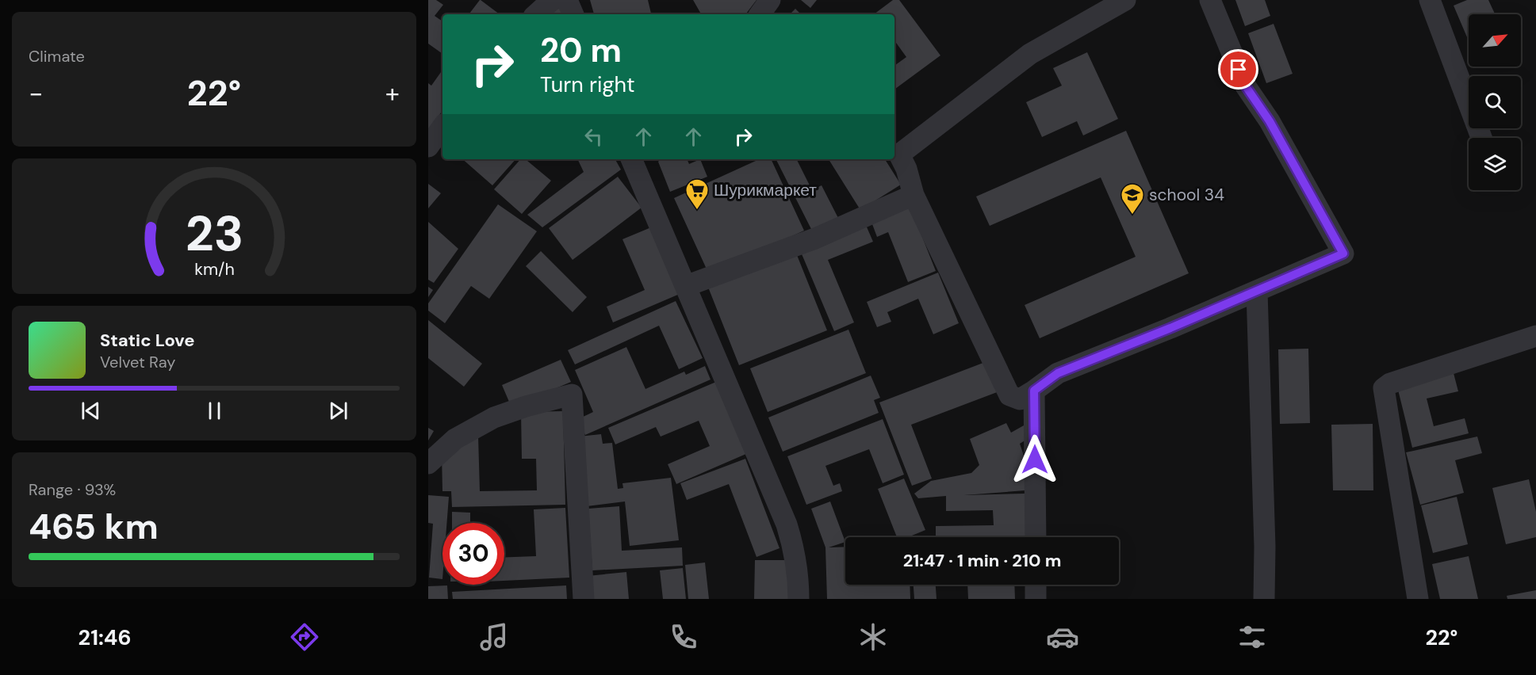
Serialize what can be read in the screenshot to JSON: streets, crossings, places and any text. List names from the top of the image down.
{
  "places": {
    "supermarket": ["Шурикмаркет"],
    "school or university": ["school 34"]
  },
  "north": "top right",
  "page": {
    "tile": [
      "Climate",
      ["Range · 93%", "465 km"]
    ],
    "turn": ["20 m", "Turn right"],
    "heat": ["−", "22°", "+"],
    "song": ["Static Love", "Velvet Ray"],
    "limit": "30",
    "trip": "21:47 · 1 min · 210 m",
    "tabs": ["21:46", "22°"],
    "gauge": ["23", "km/h"]
  }
}
